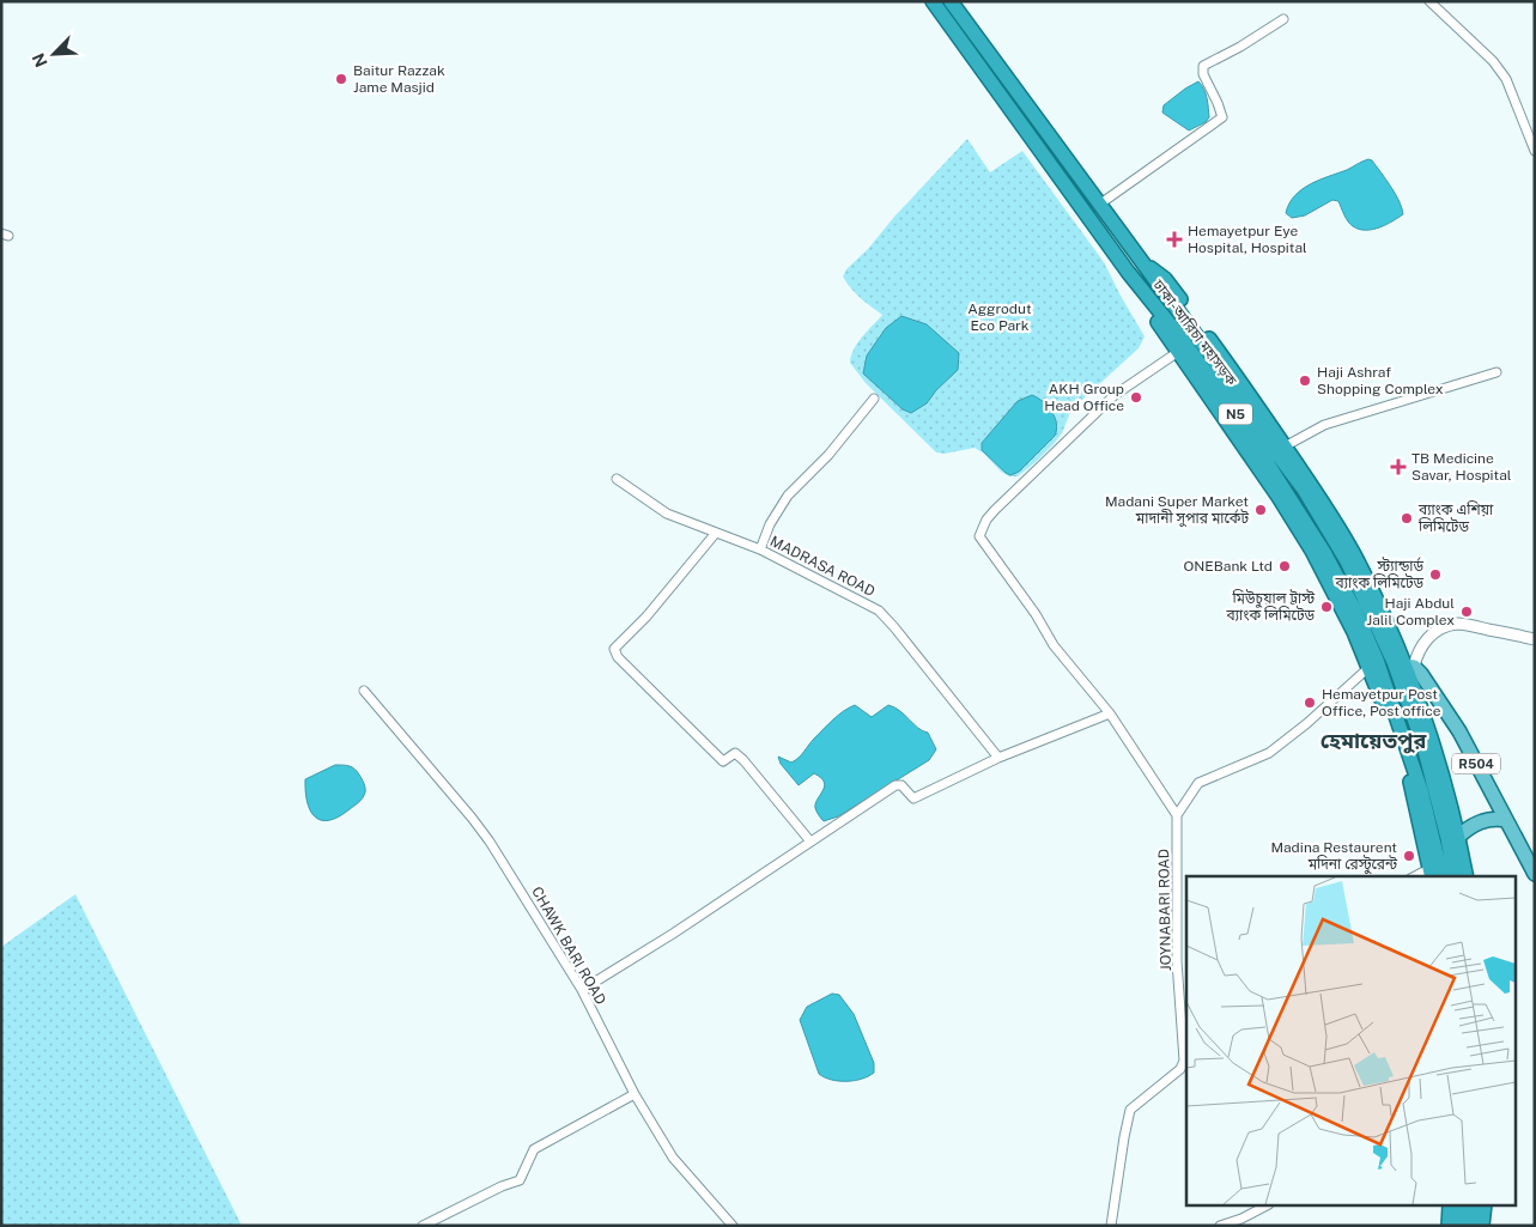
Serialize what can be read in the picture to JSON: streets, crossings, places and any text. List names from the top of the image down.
{
  "streets": {
    "highway": ["ঢাকা-আরিচা মহাসড়ক", "N5"],
    "main road": ["R504"],
    "street": ["MADRASA ROAD", "JOYNABARI ROAD", "CHAWK BARI ROAD"]
  },
  "districts": ["হেমায়েতপুর"],
  "parks": ["Aggrodut Eco Park"],
  "places": {
    "other": [
      "Baitur Razzak Jame Masjid",
      "Haji Ashraf Shopping Complex",
      "AKH Group Head Office",
      "Madani Super Market মাদানী সুপার মার্কেট",
      "ব্যাংক এশিয়া লিমিটেড",
      "ONEBank Ltd",
      "স্ট্যান্ডার্ড ব্যাংক লিমিটেড",
      "মিউচুয়াল ট্রাস্ট ব্যাংক লিমিটেড",
      "Haji Abdul Jalil Complex",
      "Hemayetpur Post Office, Post office",
      "Madina Restaurent মদিনা রেস্টুরেন্ট"
    ],
    "health": ["Hemayetpur Eye Hospital, Hospital", "TB Medicine Savar, Hospital"]
  },
  "north": "bottom left"
}
